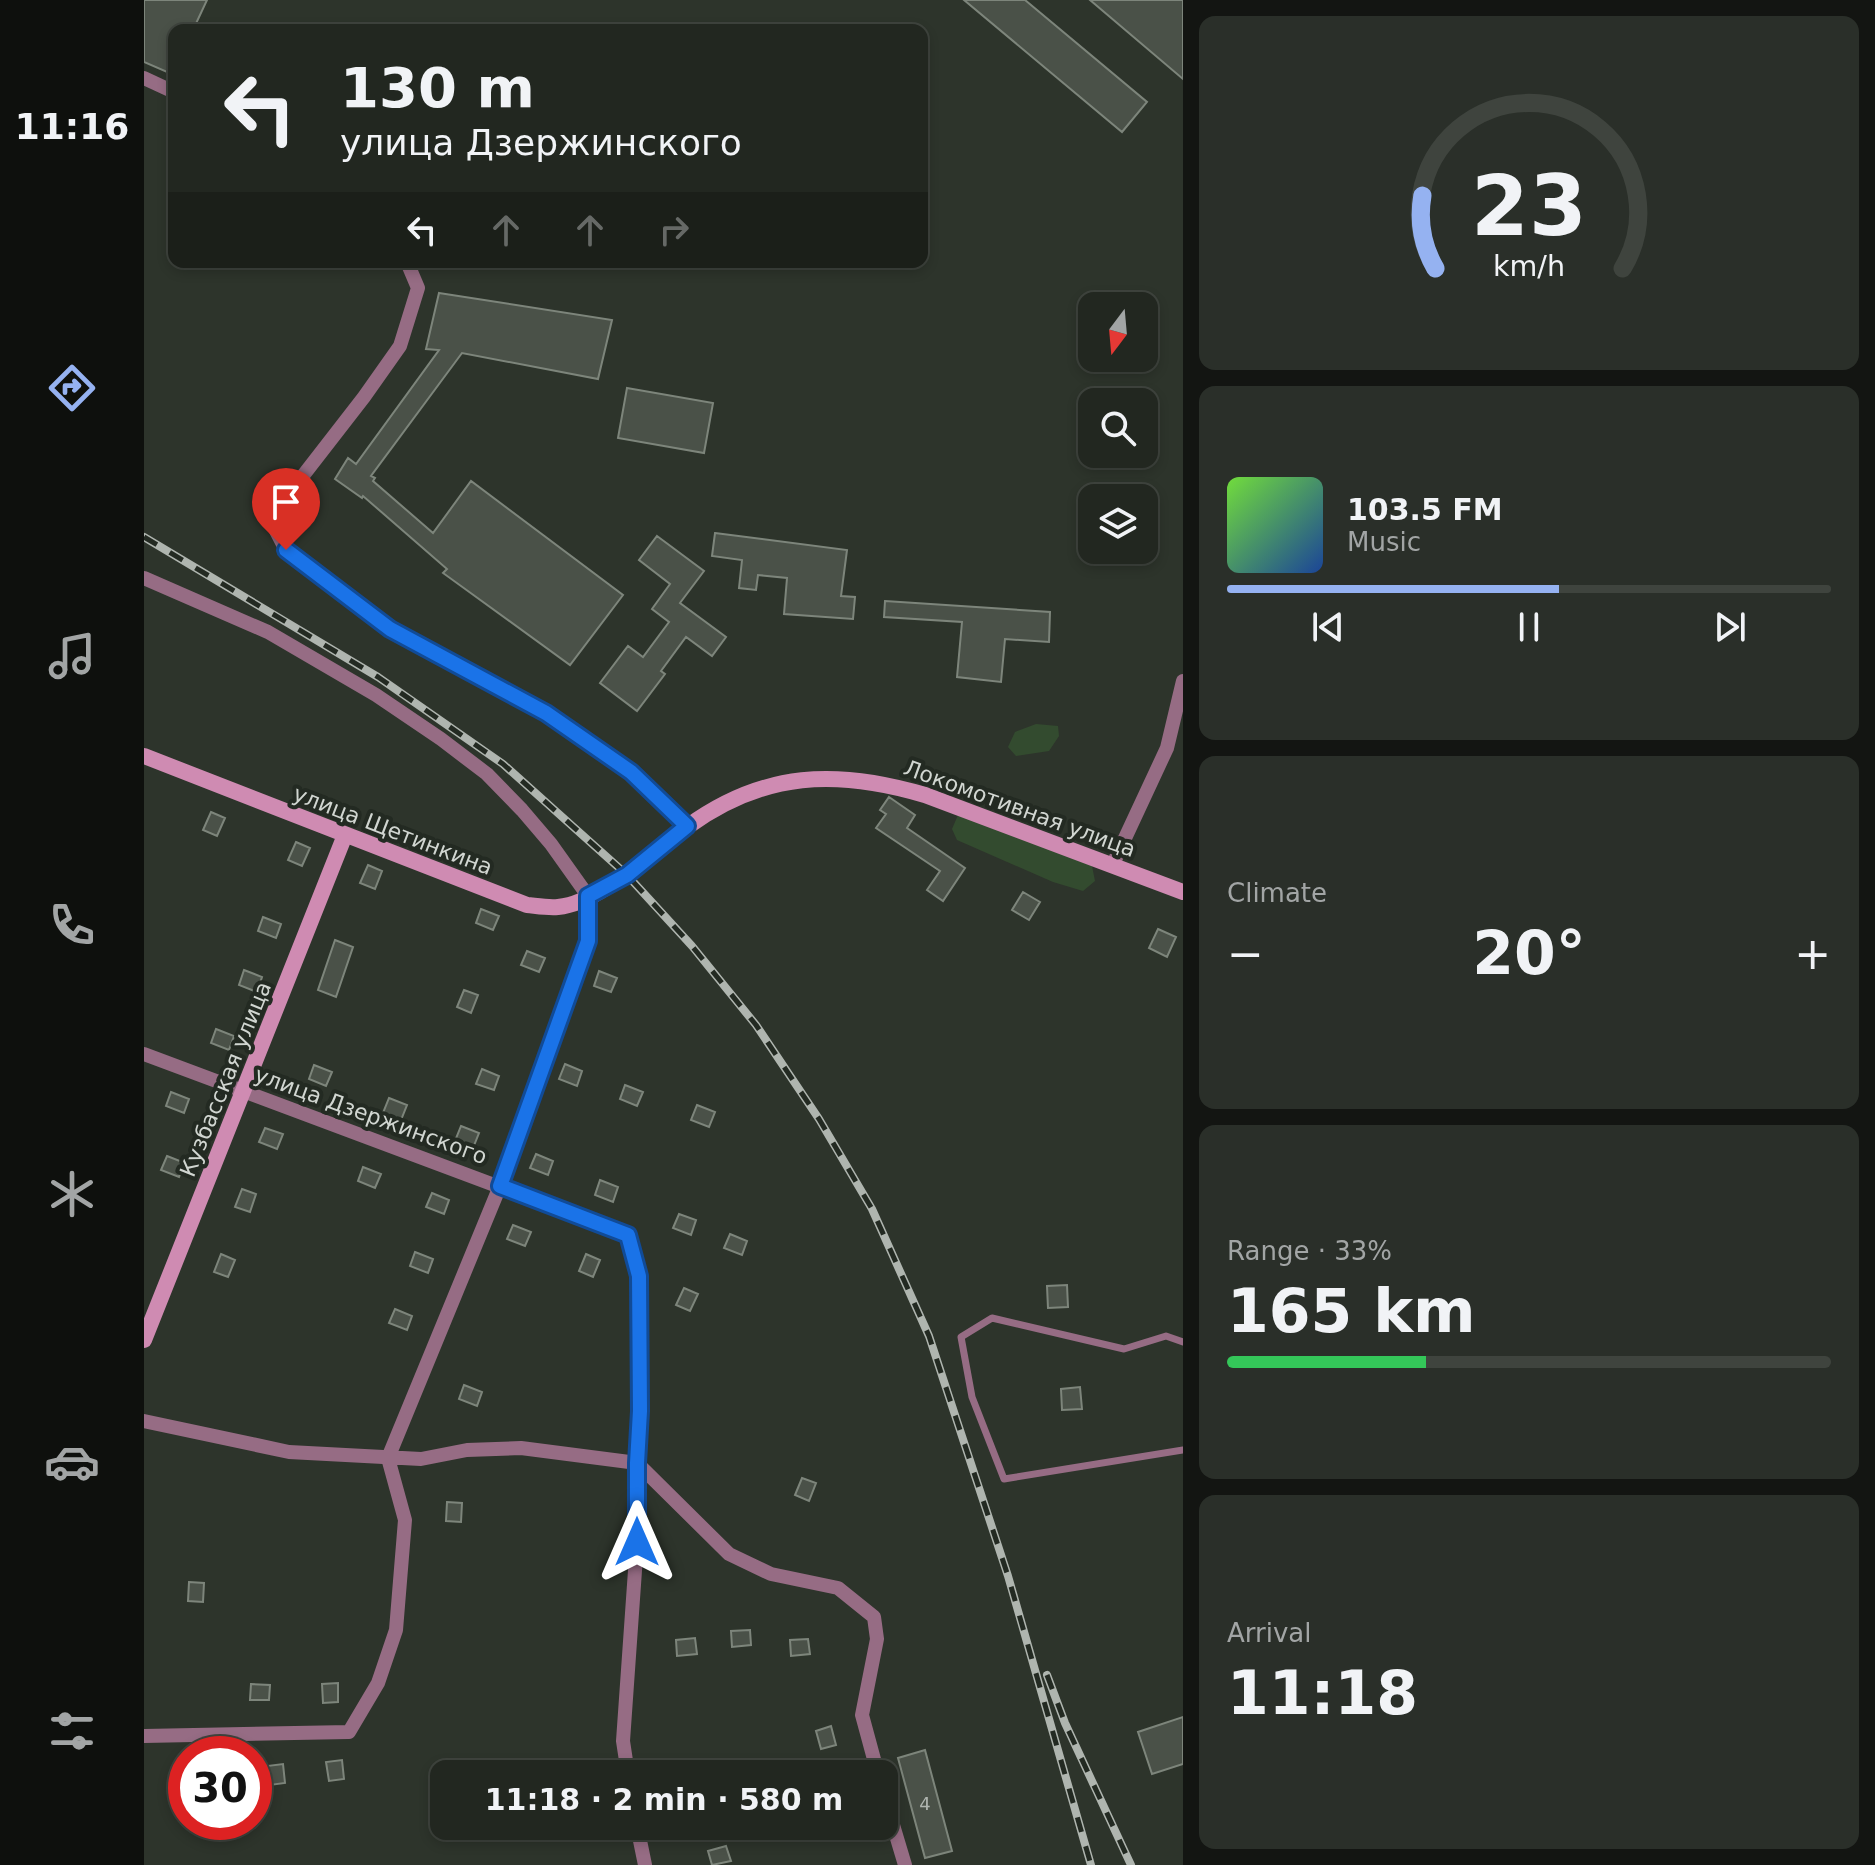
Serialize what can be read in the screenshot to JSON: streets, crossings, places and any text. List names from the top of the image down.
{
  "streets": {
    "street": [
      "Локомотивная улица",
      "улица Щетинкина",
      "Кузбасская улица",
      "улица Дзержинского"
    ]
  },
  "crossings": [
    ["Локомотивная улица", "улица Щетинкина"],
    ["улица Щетинкина", "Кузбасская улица"],
    ["Кузбасская улица", "улица Дзержинского"]
  ],
  "house_numbers": ["4"],
  "north": "bottom",
  "page": {
    "tabs": "11:16",
    "turn": ["130 m", "улица Дзержинского"],
    "song": ["103.5 FM", "Music"],
    "tile": [
      "Climate",
      ["Range · 33%", "165 km"],
      ["Arrival", "11:18"]
    ],
    "heat": ["−", "20°", "+"],
    "limit": "30",
    "trip": "11:18 · 2 min · 580 m",
    "gauge": ["23", "km/h"]
  }
}
